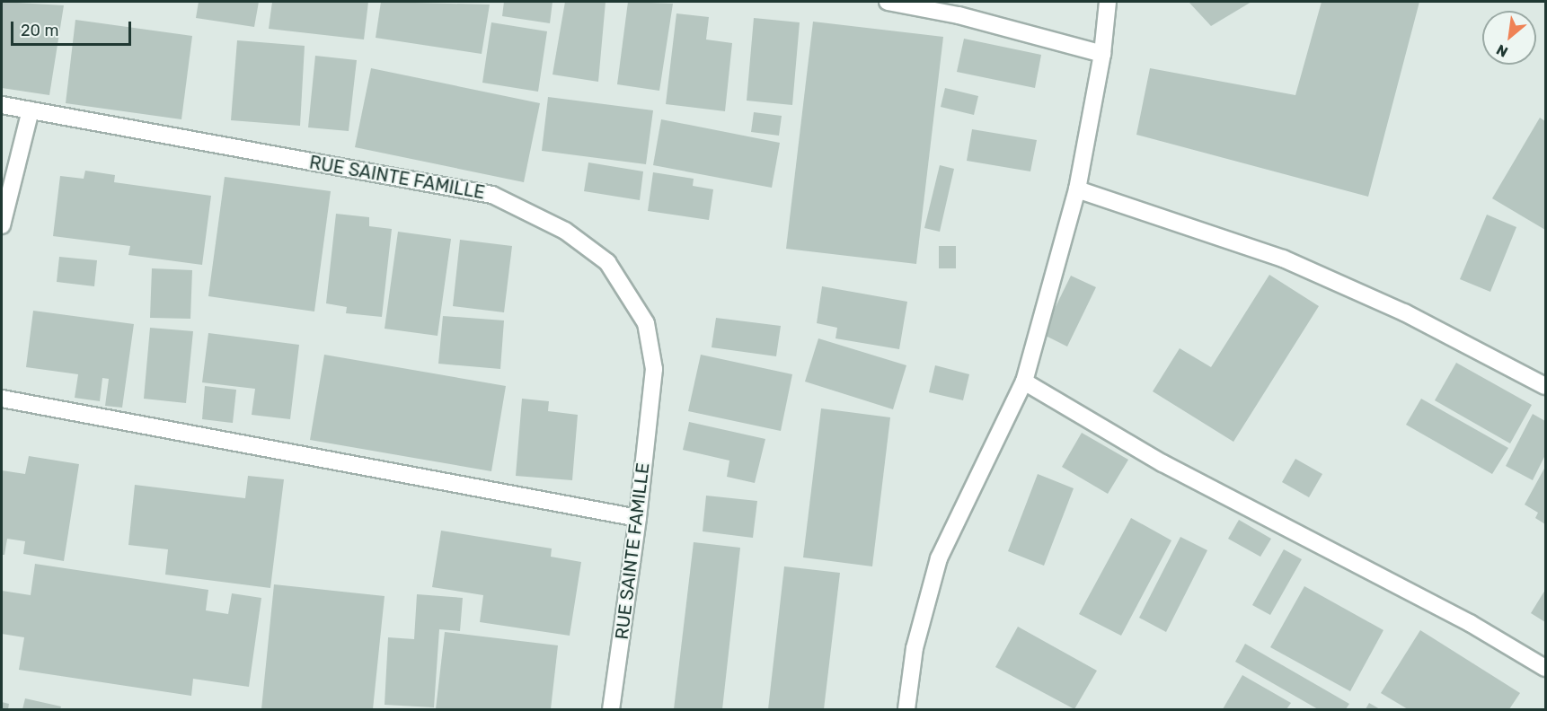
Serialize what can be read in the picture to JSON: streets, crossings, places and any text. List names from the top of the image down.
{
  "streets": {
    "street": ["RUE SAINTE FAMILLE"]
  },
  "scale_bar": "20 m",
  "north": "bottom left"
}
